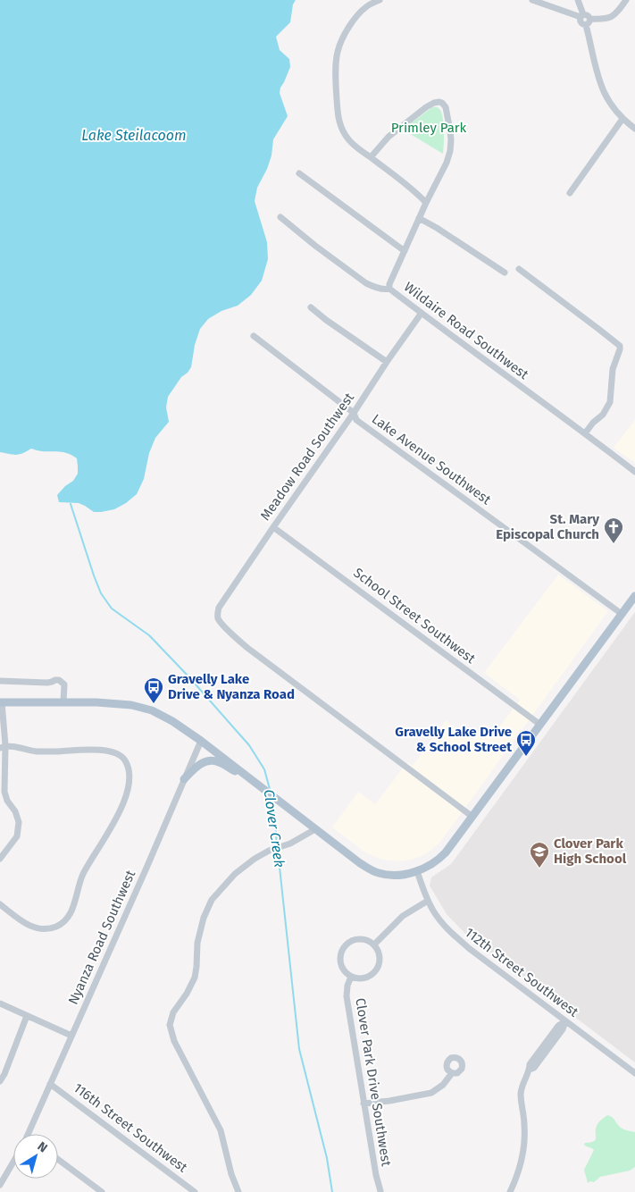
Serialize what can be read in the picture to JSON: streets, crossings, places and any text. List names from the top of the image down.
{
  "streets": {
    "street": [
      "Wildaire Road Southwest",
      "Meadow Road Southwest",
      "Lake Avenue Southwest",
      "School Street Southwest",
      "Nyanza Road Southwest",
      "112th Street Southwest",
      "Clover Park Drive Southwest",
      "116th Street Southwest"
    ]
  },
  "crossings": [
    ["Wildaire Road Southwest", "Meadow Road Southwest"],
    ["Meadow Road Southwest", "Lake Avenue Southwest"],
    ["Meadow Road Southwest", "School Street Southwest"],
    ["Nyanza Road Southwest", "116th Street Southwest"]
  ],
  "water": ["Lake Steilacoom", "Clover Creek"],
  "parks": ["Primley Park"],
  "places": {
    "church": ["St. Mary Episcopal Church"],
    "bus stop": ["Gravelly Lake Drive & Nyanza Road", "Gravelly Lake Drive & School Street"],
    "school or university": ["Clover Park High School"]
  },
  "north": "top right"
}
